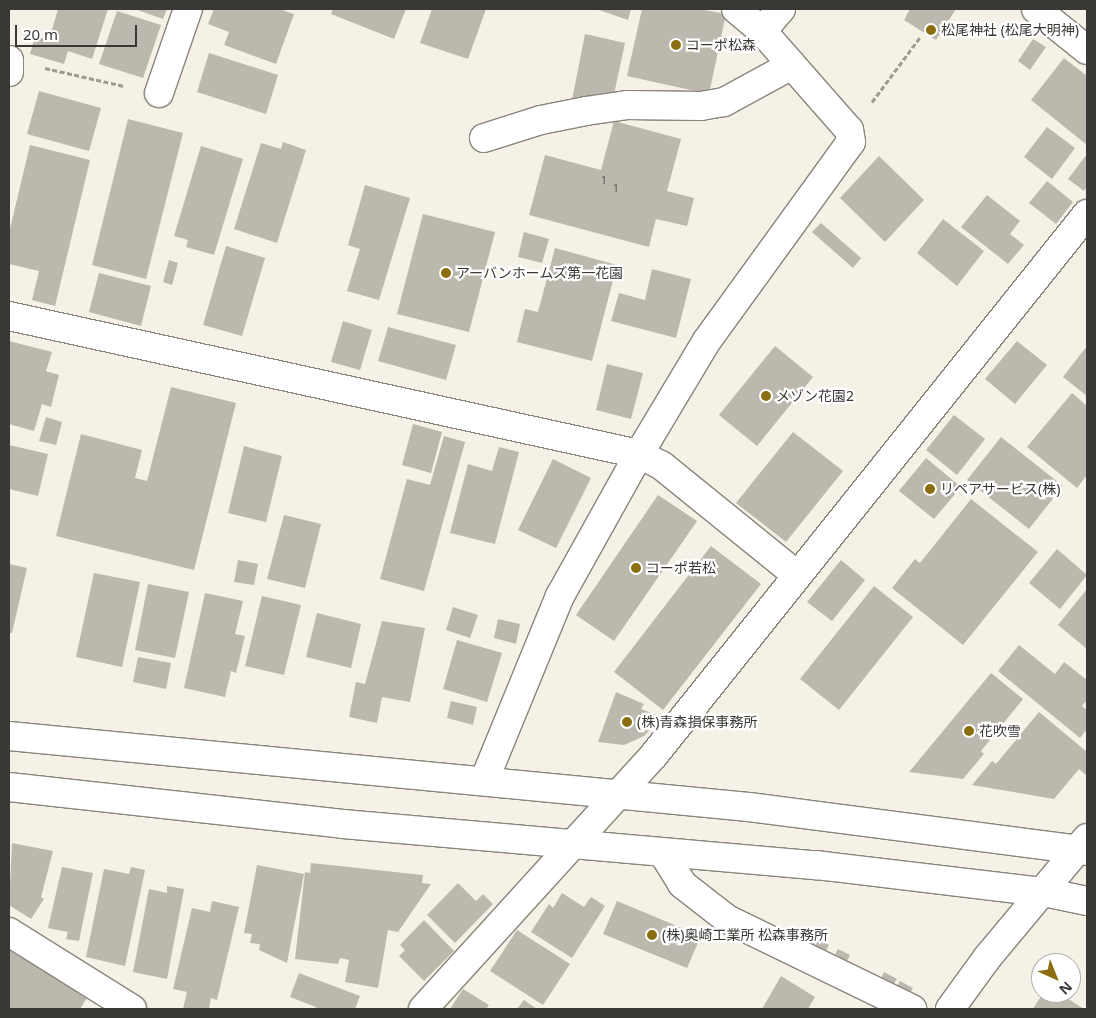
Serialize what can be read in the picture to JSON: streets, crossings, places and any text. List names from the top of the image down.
{
  "places": [
    "松尾神社 (松尾大明神)",
    "コーポ松森",
    "アーバンホームズ第一花園",
    "メゾン花園2",
    "リペアサービス(株)",
    "コーポ若松",
    "(株)青森損保事務所",
    "花吹雪",
    "(株)奥崎工業所 松森事務所"
  ],
  "house_numbers": ["1", "1"],
  "scale_bar": "20 m",
  "north": "bottom right"
}
